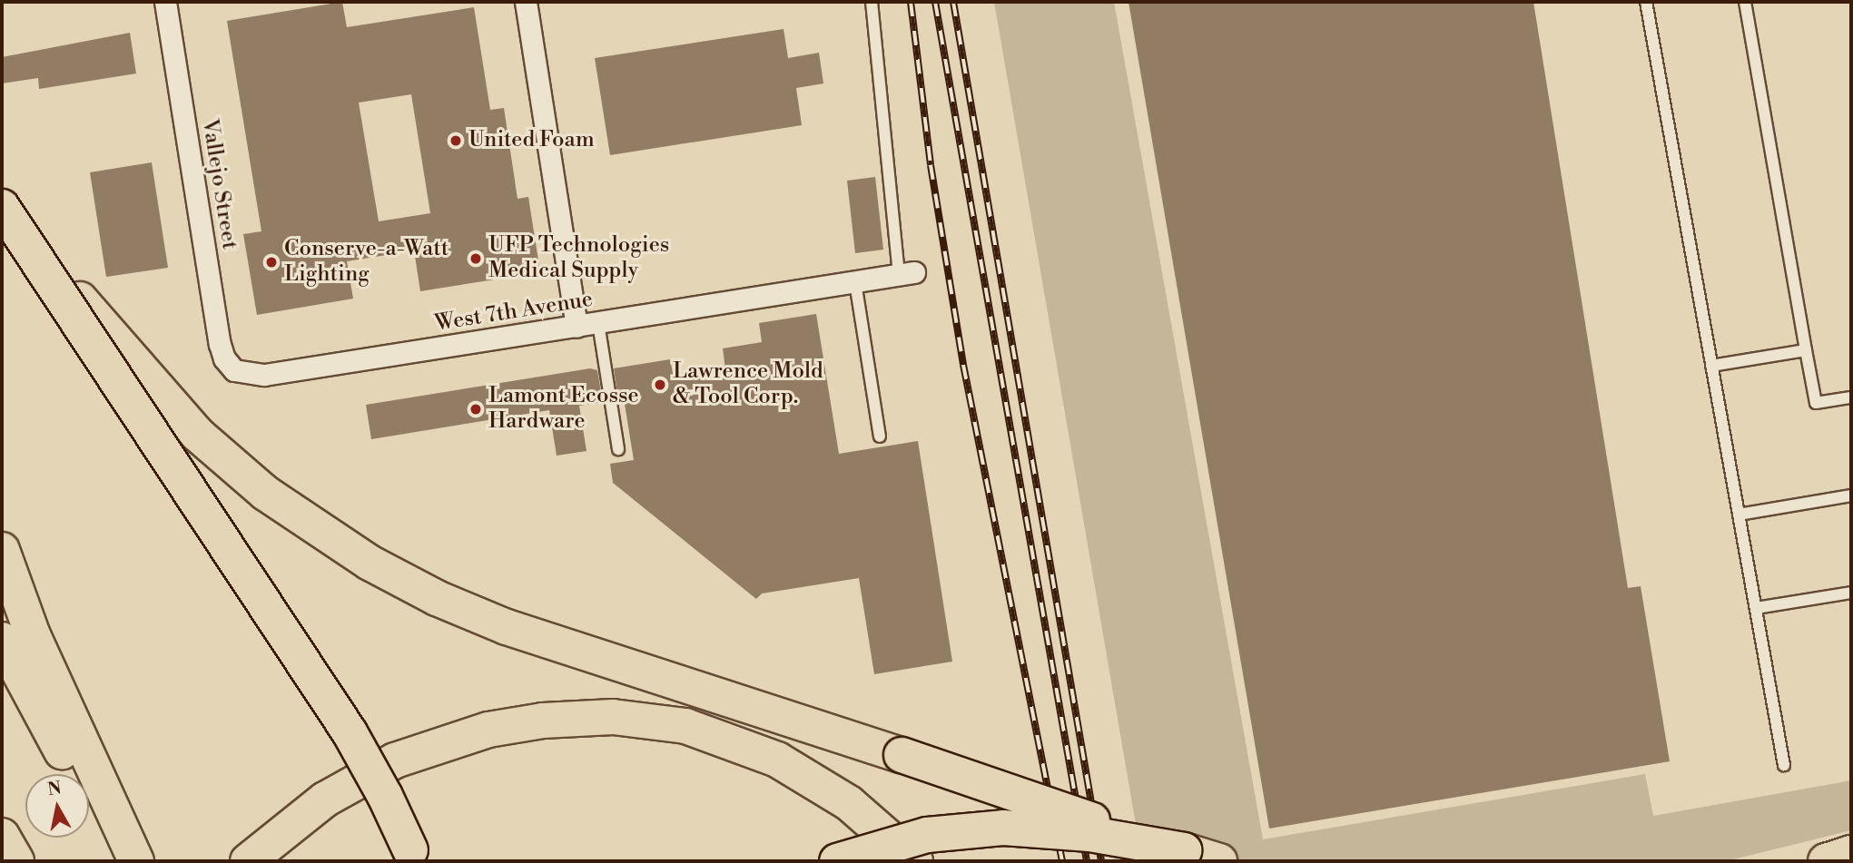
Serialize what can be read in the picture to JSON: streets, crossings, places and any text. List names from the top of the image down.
{
  "streets": {
    "street": ["Vallejo Street", "West 7th Avenue"]
  },
  "crossings": [
    ["Vallejo Street", "West 7th Avenue"]
  ],
  "places": [
    "United Foam",
    "UFP Technologies Medical Supply",
    "Conserve-a-Watt Lighting",
    "Lawrence Mold & Tool Corp.",
    "Lamont Ecosse Hardware"
  ],
  "north": "top"
}
